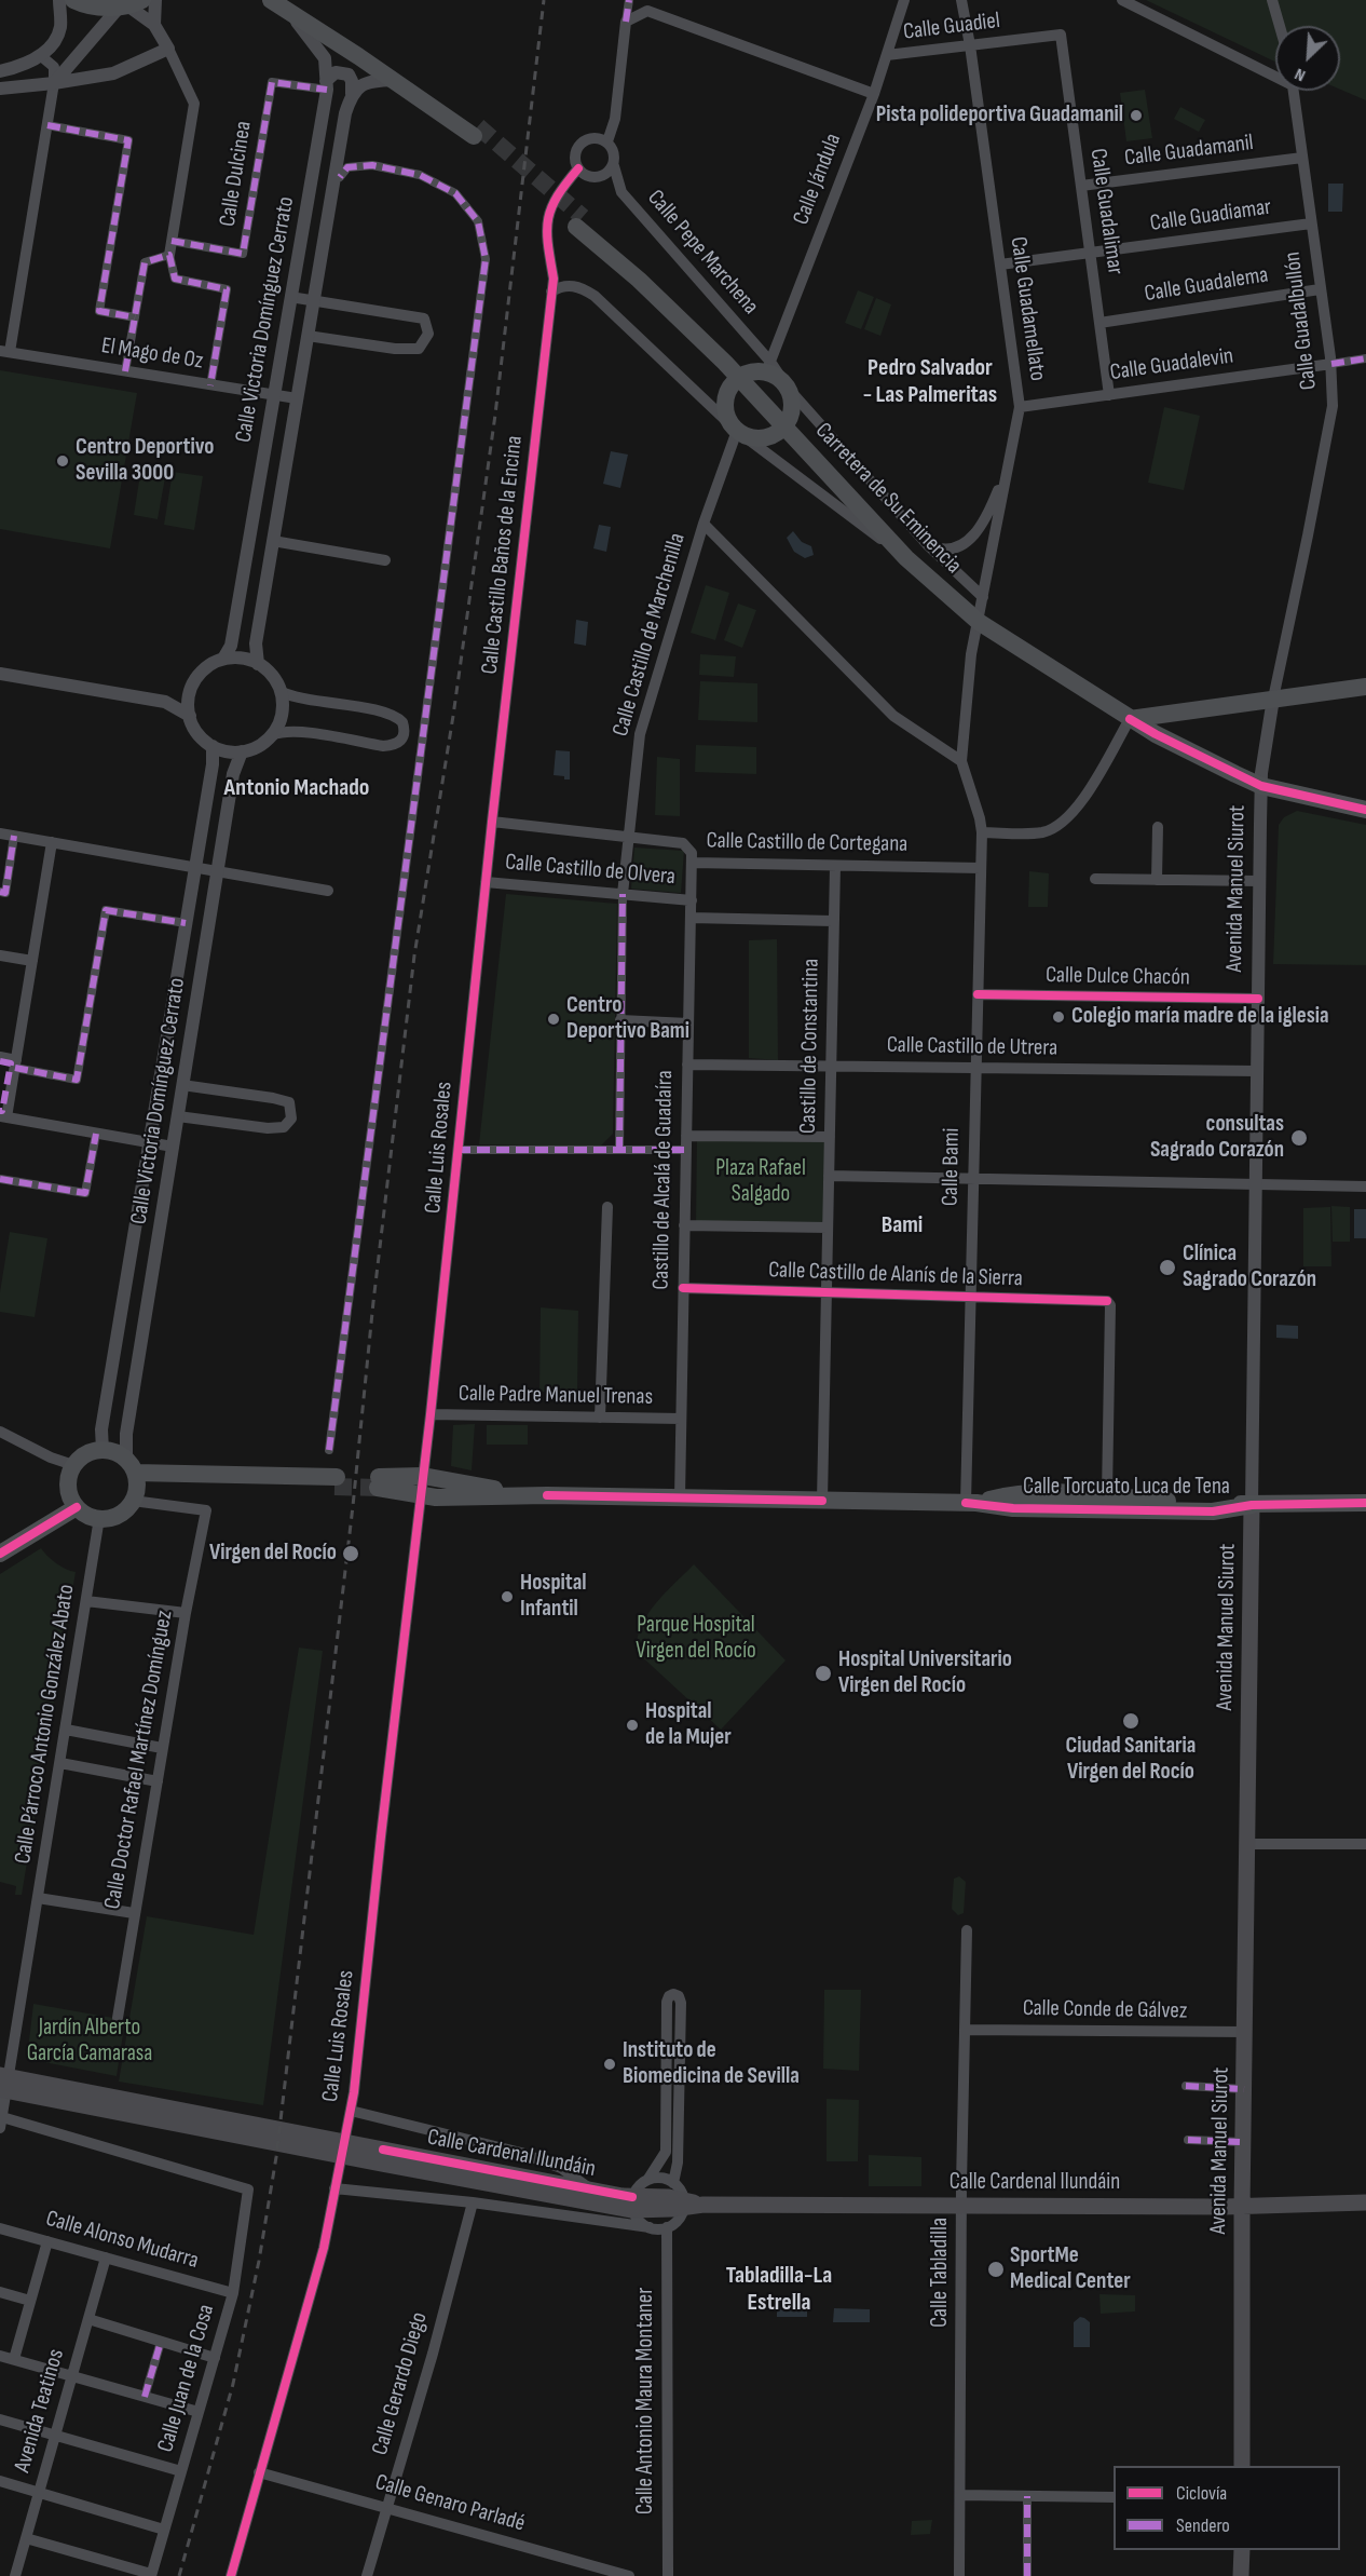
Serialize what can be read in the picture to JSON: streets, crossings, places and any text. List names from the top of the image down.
{
  "streets": {
    "main road": [
      "Carretera de Su Eminencia",
      "Avenida Manuel Siurot",
      "Calle Torcuato Luca de Tena",
      "Calle Cardenal Ilundáin"
    ],
    "street": [
      "Calle Guadiel",
      "Calle Guadamanil",
      "Calle Dulcinea",
      "Calle Jándula",
      "Calle Guadalimar",
      "Calle Guadiamar",
      "Calle Pepe Marchena",
      "Calle Guadalema",
      "Calle Guadamellato",
      "Calle Victoria Domínguez Cerrato",
      "Calle Guadalbullón",
      "El Mago de Oz",
      "Calle Guadalevin",
      "Calle Castillo Baños de la Encina",
      "Calle Castillo de Marchenilla",
      "Calle Castillo de Cortegana",
      "Calle Castillo de Olvera",
      "Calle Dulce Chacón",
      "Castillo de Constantina",
      "Calle Castillo de Utrera",
      "Calle Luis Rosales",
      "Calle Bami",
      "Castillo de Alcalá de Guadaíra",
      "Calle Castillo de Alanís de la Sierra",
      "Calle Padre Manuel Trenas",
      "Calle Párroco Antonio González Abato",
      "Calle Doctor Rafael Martínez Domínguez",
      "Calle Conde de Gálvez",
      "Calle Alonso Mudarra",
      "Calle Tabladilla",
      "Calle Juan de la Cosa",
      "Calle Gerardo Diego",
      "Calle Antonio Maura Montaner",
      "Avenida Teatinos",
      "Calle Genaro Parladé"
    ]
  },
  "crossings": [
    ["Calle Guadiel", "Calle Jándula"],
    ["Calle Guadiel", "Calle Guadalimar"],
    ["Calle Guadiel", "Calle Guadamellato"],
    ["Calle Guadamanil", "Calle Guadalimar"],
    ["Calle Guadamanil", "Calle Guadalbullón"],
    ["Calle Dulcinea", "Calle Victoria Domínguez Cerrato"],
    ["Calle Jándula", "Calle Pepe Marchena"],
    ["Calle Guadalimar", "Calle Guadiamar"],
    ["Calle Guadalimar", "Calle Guadalema"],
    ["Calle Guadalimar", "Calle Guadalevin"],
    ["Calle Guadiamar", "Calle Guadamellato"],
    ["Calle Guadiamar", "Calle Guadalbullón"],
    ["Calle Pepe Marchena", "Calle Castillo Baños de la Encina"],
    ["Calle Guadalema", "Calle Guadalbullón"],
    ["Calle Guadamellato", "Calle Guadalevin"],
    ["Calle Guadamellato", "Carretera de Su Eminencia"],
    ["Calle Guadamellato", "Calle Bami"],
    ["Calle Victoria Domínguez Cerrato", "El Mago de Oz"],
    ["Calle Victoria Domínguez Cerrato", "Calle Párroco Antonio González Abato"],
    ["Calle Victoria Domínguez Cerrato", "Calle Doctor Rafael Martínez Domínguez"],
    ["Calle Guadalbullón", "Calle Guadalevin"],
    ["Calle Guadalbullón", "Avenida Manuel Siurot"],
    ["Carretera de Su Eminencia", "Avenida Manuel Siurot"],
    ["Calle Castillo Baños de la Encina", "Calle Castillo de Cortegana"],
    ["Calle Castillo Baños de la Encina", "Calle Luis Rosales"],
    ["Calle Castillo de Marchenilla", "Calle Castillo de Cortegana"],
    ["Calle Castillo de Marchenilla", "Calle Castillo de Olvera"],
    ["Calle Castillo de Cortegana", "Castillo de Constantina"],
    ["Calle Castillo de Cortegana", "Calle Luis Rosales"],
    ["Calle Castillo de Cortegana", "Calle Bami"],
    ["Calle Castillo de Cortegana", "Castillo de Alcalá de Guadaíra"],
    ["Calle Castillo de Olvera", "Castillo de Constantina"],
    ["Calle Castillo de Olvera", "Calle Luis Rosales"],
    ["Calle Castillo de Olvera", "Castillo de Alcalá de Guadaíra"],
    ["Avenida Manuel Siurot", "Calle Dulce Chacón"],
    ["Avenida Manuel Siurot", "Calle Castillo de Utrera"],
    ["Avenida Manuel Siurot", "Calle Torcuato Luca de Tena"],
    ["Avenida Manuel Siurot", "Calle Conde de Gálvez"],
    ["Avenida Manuel Siurot", "Calle Cardenal Ilundáin"],
    ["Calle Dulce Chacón", "Calle Bami"],
    ["Castillo de Constantina", "Calle Castillo de Utrera"],
    ["Castillo de Constantina", "Calle Castillo de Alanís de la Sierra"],
    ["Castillo de Constantina", "Calle Torcuato Luca de Tena"],
    ["Calle Castillo de Utrera", "Calle Bami"],
    ["Calle Castillo de Utrera", "Castillo de Alcalá de Guadaíra"],
    ["Calle Luis Rosales", "Calle Padre Manuel Trenas"],
    ["Calle Luis Rosales", "Calle Torcuato Luca de Tena"],
    ["Calle Luis Rosales", "Calle Cardenal Ilundáin"],
    ["Calle Luis Rosales", "Calle Genaro Parladé"],
    ["Calle Bami", "Calle Castillo de Alanís de la Sierra"],
    ["Calle Bami", "Calle Torcuato Luca de Tena"],
    ["Castillo de Alcalá de Guadaíra", "Calle Castillo de Alanís de la Sierra"],
    ["Castillo de Alcalá de Guadaíra", "Calle Padre Manuel Trenas"],
    ["Castillo de Alcalá de Guadaíra", "Calle Torcuato Luca de Tena"],
    ["Calle Castillo de Alanís de la Sierra", "Calle Torcuato Luca de Tena"],
    ["Calle Párroco Antonio González Abato", "Calle Doctor Rafael Martínez Domínguez"],
    ["Calle Párroco Antonio González Abato", "Calle Juan de la Cosa"],
    ["Calle Conde de Gálvez", "Calle Tabladilla"],
    ["Calle Cardenal Ilundáin", "Calle Tabladilla"],
    ["Calle Alonso Mudarra", "Calle Juan de la Cosa"],
    ["Calle Alonso Mudarra", "Avenida Teatinos"],
    ["Calle Gerardo Diego", "Calle Genaro Parladé"]
  ],
  "districts": [
    "Pedro Salvador - Las Palmeritas",
    "Antonio Machado",
    "Bami",
    "Tabladilla-La Estrella"
  ],
  "parks": ["Plaza Rafael Salgado", "Parque Hospital Virgen del Rocío", "Jardín Alberto García Camarasa"],
  "places": [
    "Pista polideportiva Guadamanil",
    "Centro Deportivo Sevilla 3000",
    "Colegio maría madre de la iglesia",
    "Centro Deportivo Bami",
    "consultas Sagrado Corazón",
    "Clínica Sagrado Corazón",
    "Virgen del Rocío",
    "Hospital Infantil",
    "Hospital Universitario Virgen del Rocío",
    "Ciudad Sanitaria Virgen del Rocío",
    "Hospital de la Mujer",
    "Instituto de Biomedicina de Sevilla",
    "SportMe Medical Center"
  ],
  "legend": ["Ciclovía", "Sendero"],
  "north": "bottom left"
}
